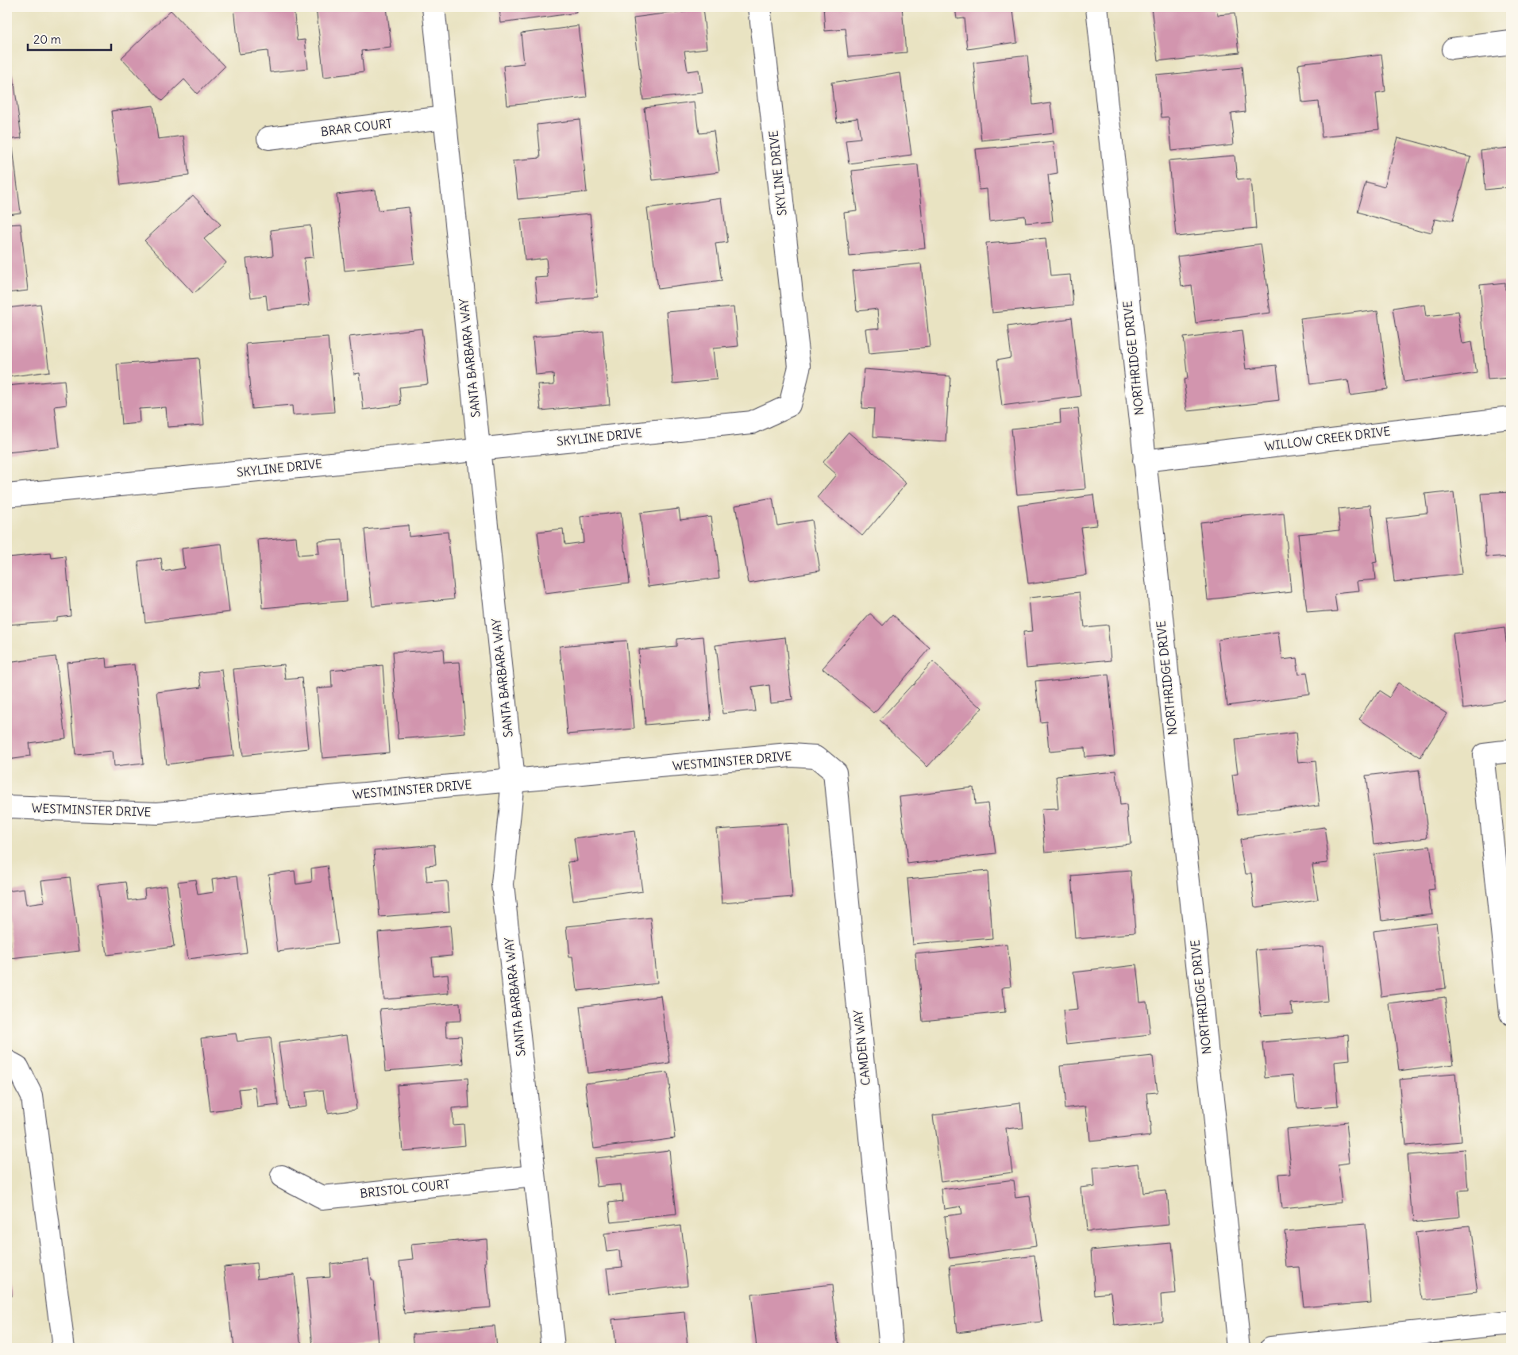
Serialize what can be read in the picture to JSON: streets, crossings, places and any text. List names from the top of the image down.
{
  "streets": {
    "street": [
      "BRAR COURT",
      "SKYLINE DRIVE",
      "SANTA BARBARA WAY",
      "NORTHRIDGE DRIVE",
      "WILLOW CREEK DRIVE",
      "WESTMINSTER DRIVE",
      "CAMDEN WAY",
      "BRISTOL COURT"
    ]
  },
  "crossings": [
    ["BRAR COURT", "SANTA BARBARA WAY"],
    ["SKYLINE DRIVE", "SANTA BARBARA WAY"],
    ["SANTA BARBARA WAY", "WESTMINSTER DRIVE"],
    ["SANTA BARBARA WAY", "BRISTOL COURT"],
    ["NORTHRIDGE DRIVE", "WILLOW CREEK DRIVE"],
    ["WESTMINSTER DRIVE", "CAMDEN WAY"]
  ],
  "scale_bar": "20 m"
}
